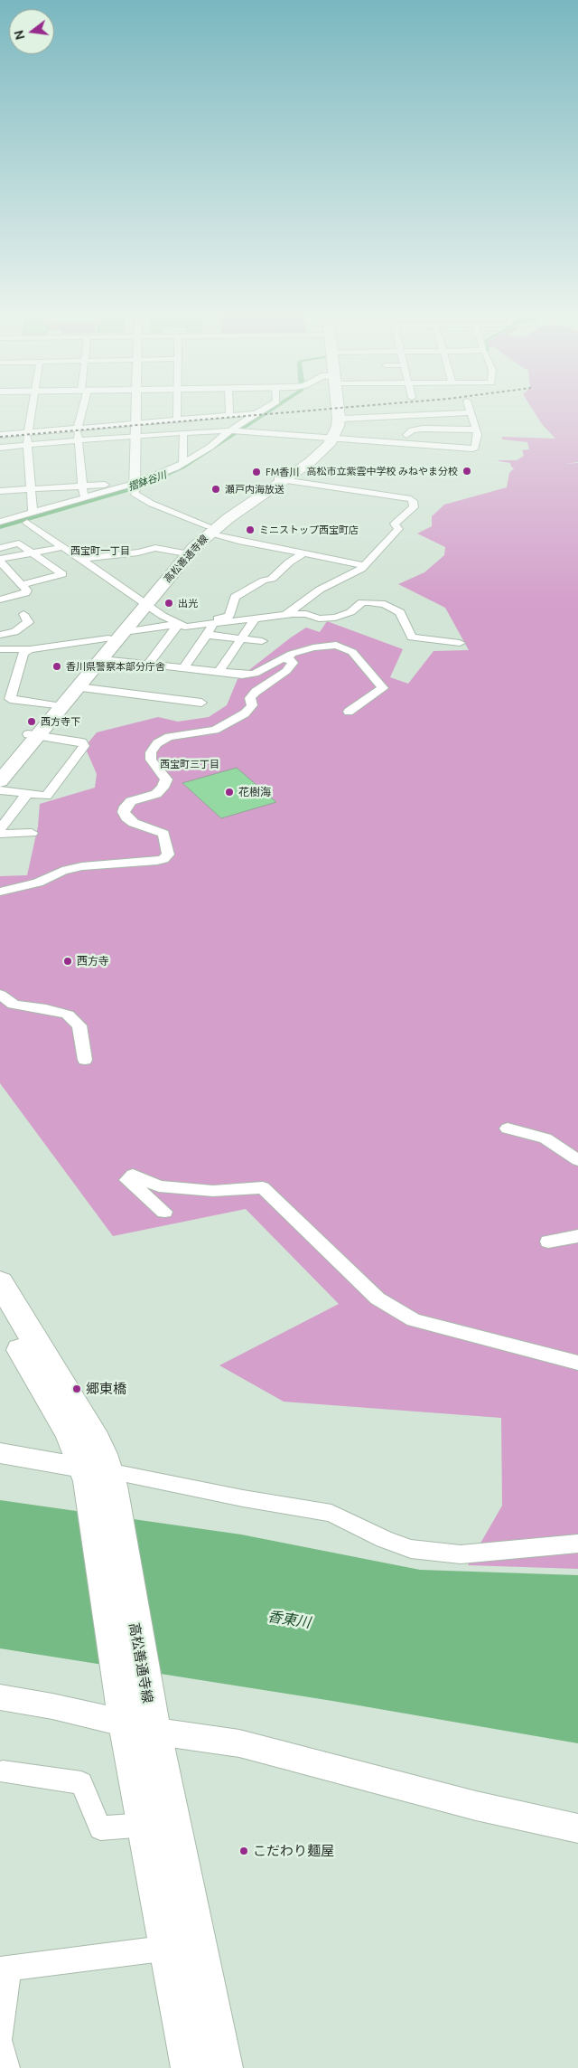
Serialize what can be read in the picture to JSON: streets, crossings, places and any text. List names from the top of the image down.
{
  "streets": {
    "main road": ["高松善通寺線"]
  },
  "districts": ["西宝町一丁目", "西宝町三丁目"],
  "water": ["摺鉢谷川", "香東川"],
  "places": [
    "高松市立紫雲中学校 みねやま分校",
    "FM香川",
    "瀬戸内海放送",
    "ミニストップ西宝町店",
    "出光",
    "香川県警察本部分庁舎",
    "西方寺下",
    "花樹海",
    "西方寺",
    "郷東橋",
    "こだわり麺屋"
  ],
  "north": "left"
}
